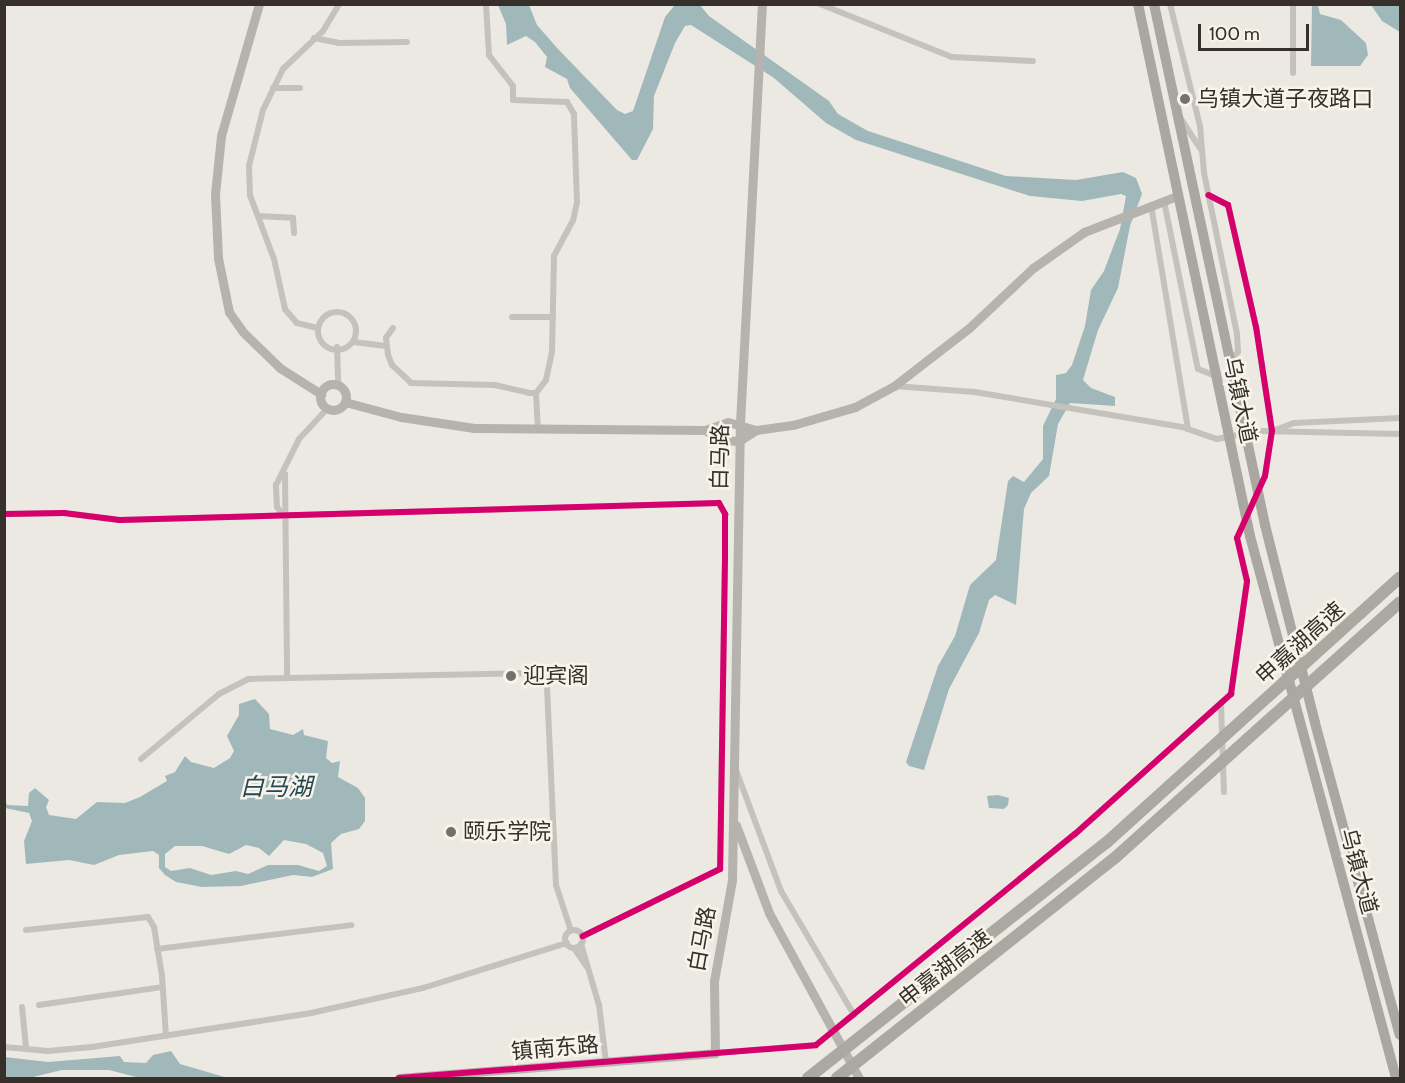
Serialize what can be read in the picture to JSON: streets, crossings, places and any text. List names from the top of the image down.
{
  "streets": {
    "highway": ["申嘉湖高速"],
    "main road": ["乌镇大道"],
    "street": ["白马路", "镇南东路"]
  },
  "crossings": [
    ["白马路", "镇南东路"]
  ],
  "water": ["白马湖"],
  "places": ["乌镇大道子夜路口", "迎宾阁", "颐乐学院"],
  "scale_bar": "100 m"
}
